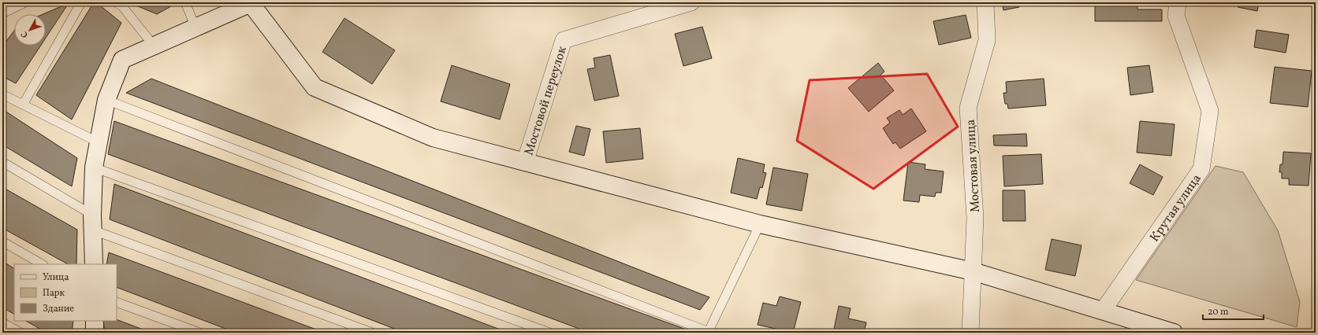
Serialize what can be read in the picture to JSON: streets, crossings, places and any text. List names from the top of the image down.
{
  "streets": {
    "street": ["Мостовой переулок", "Мостовая улица", "Крутая улица"]
  },
  "legend": ["Улица", "Парк", "Здание"],
  "scale_bar": "20 m",
  "north": "bottom left"
}
